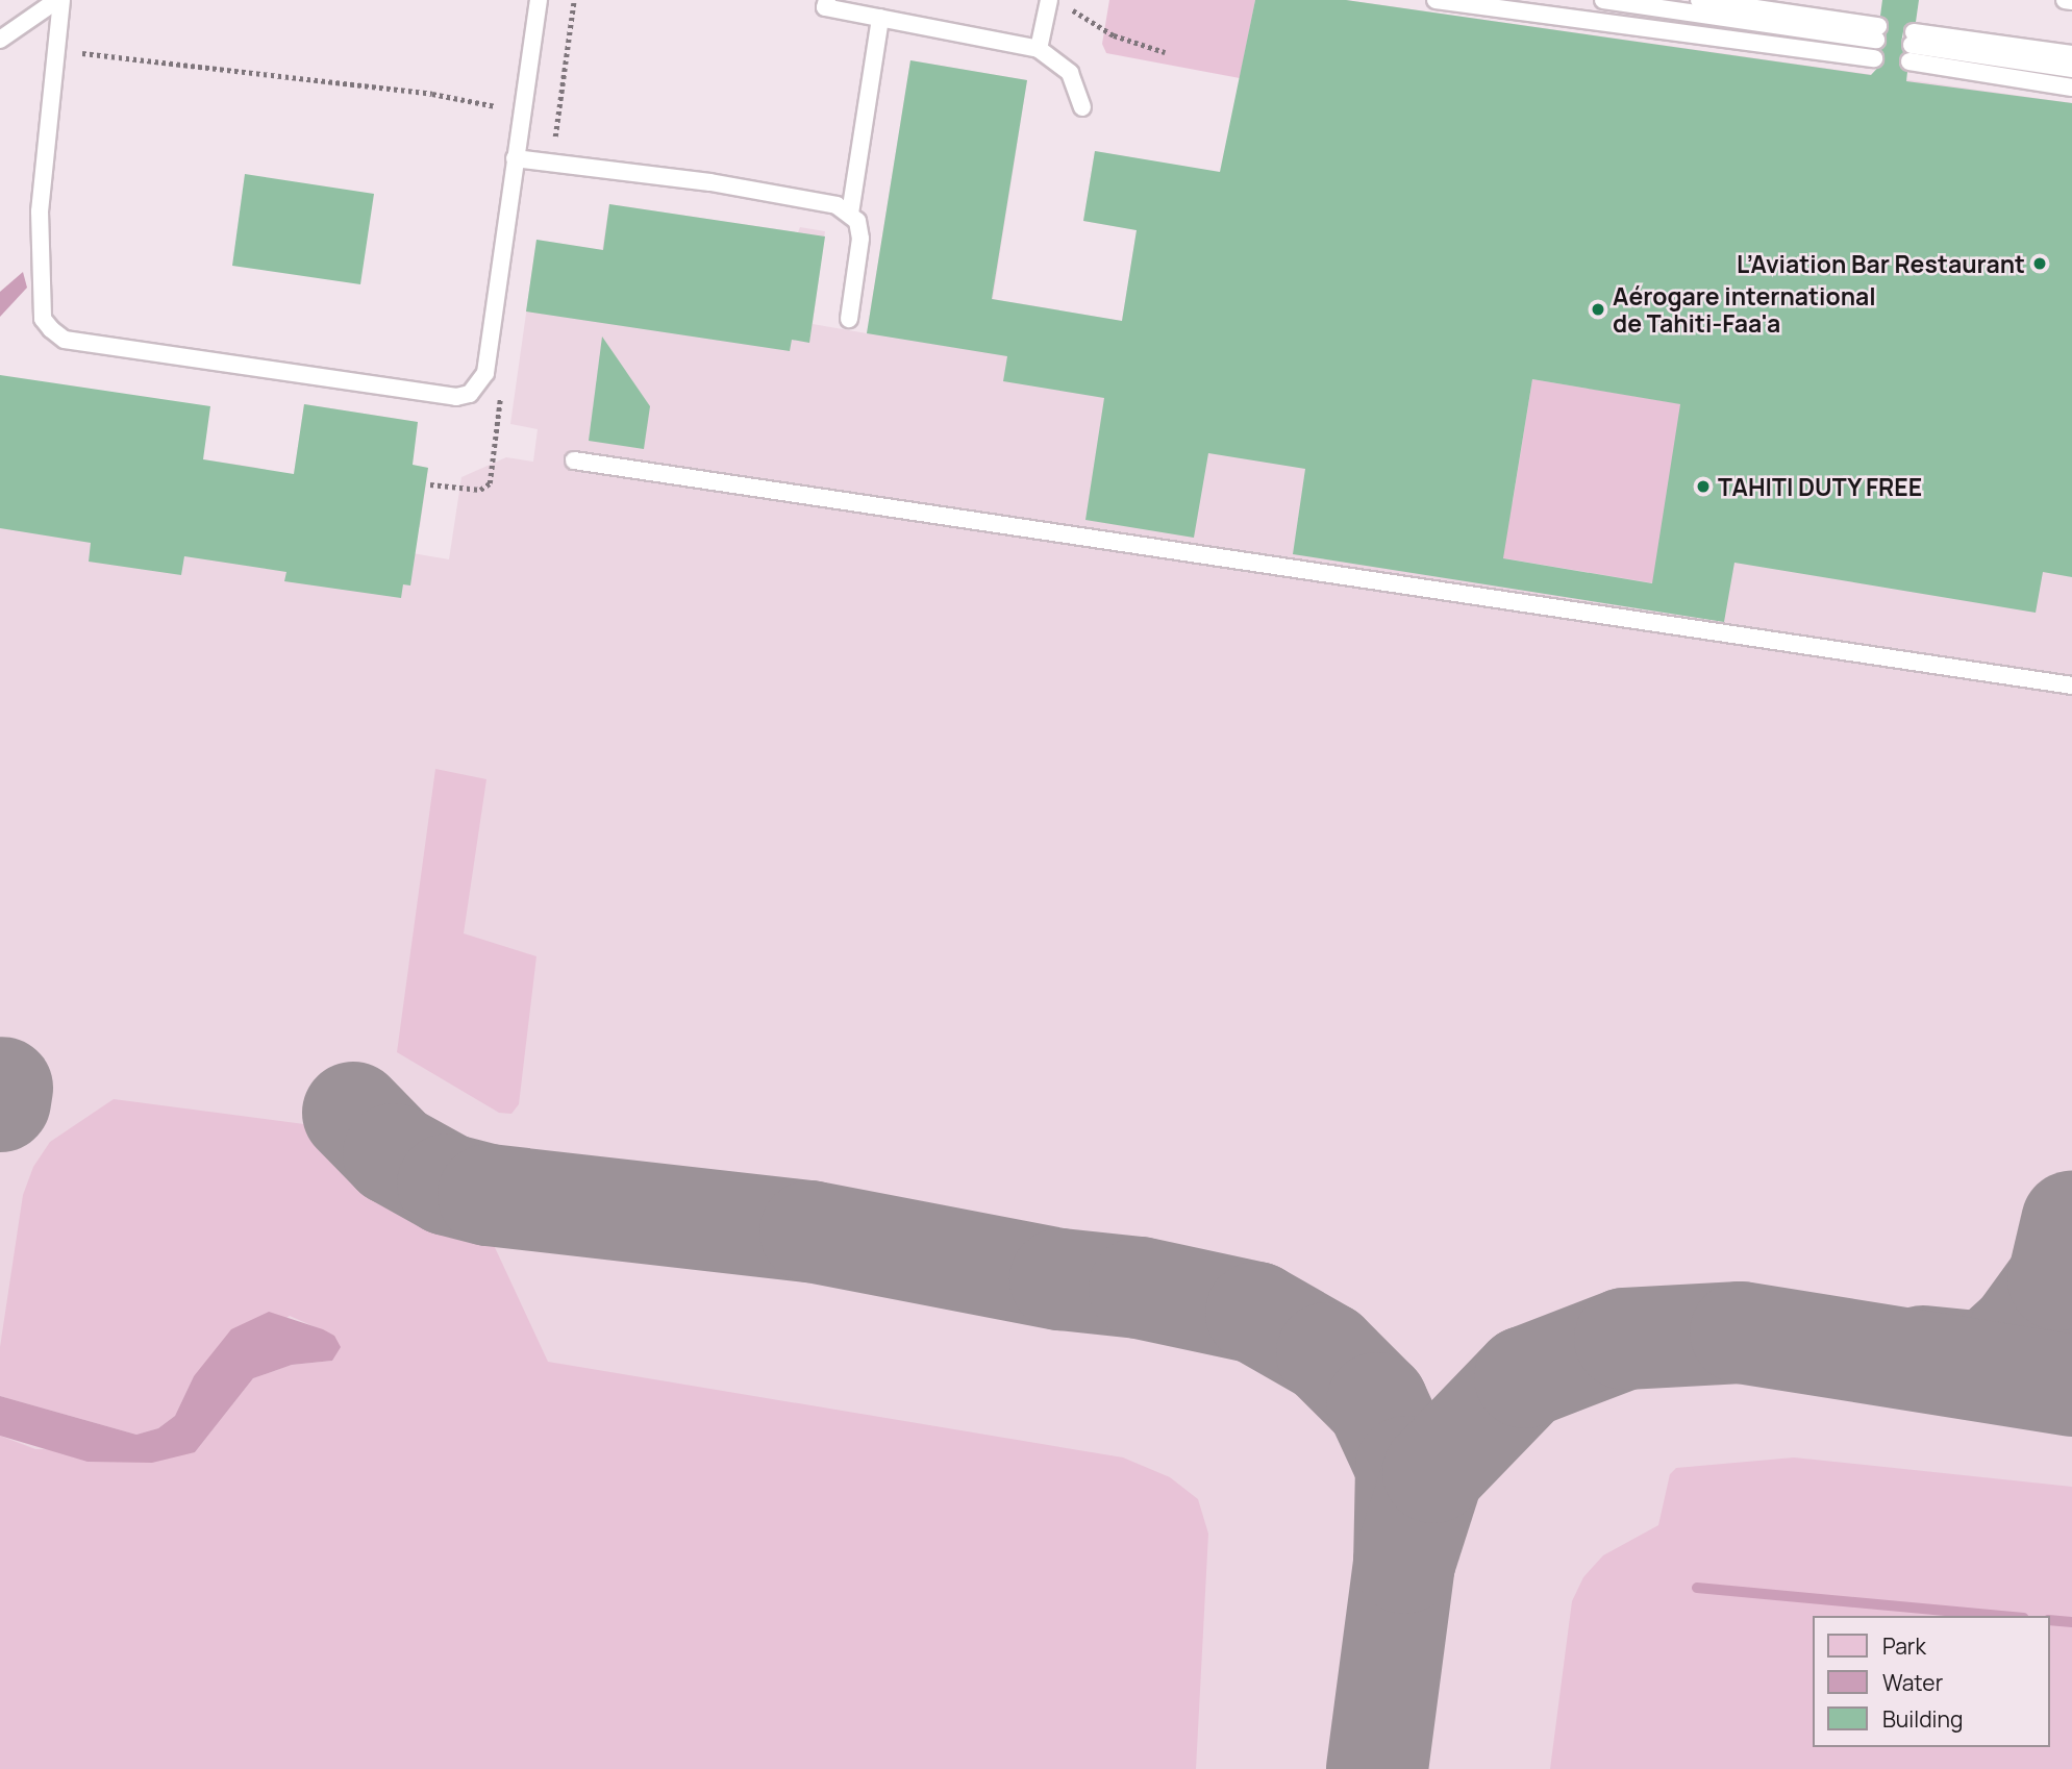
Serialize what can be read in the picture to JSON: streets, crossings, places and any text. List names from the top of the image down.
{
  "places": ["L’Aviation Bar Restaurant", "Aérogare international de Tahiti-Faa'a", "TAHITI DUTY FREE"],
  "legend": ["Park", "Water", "Building"]
}
